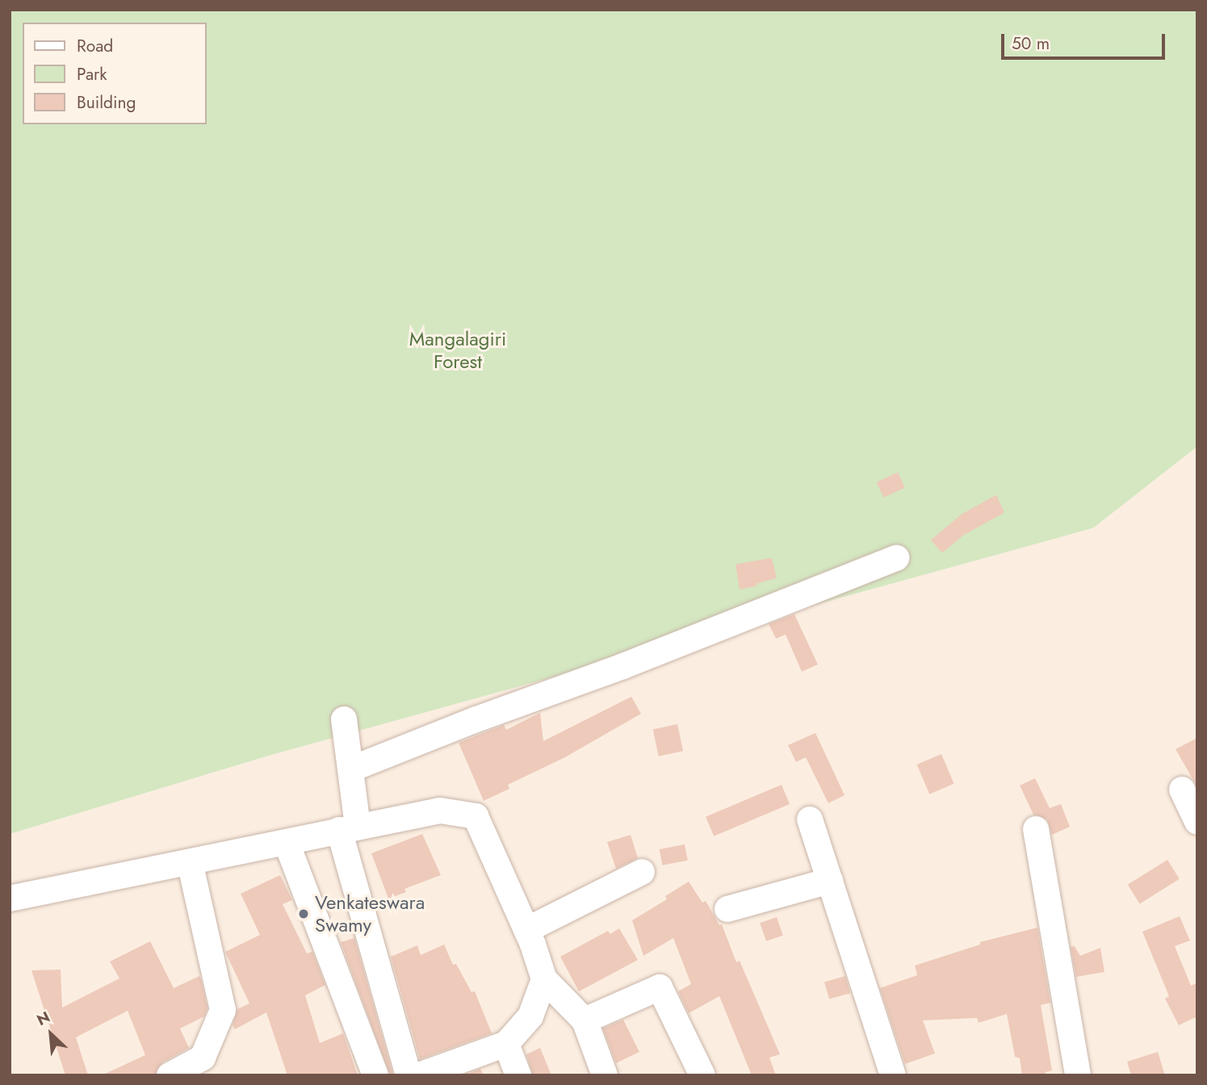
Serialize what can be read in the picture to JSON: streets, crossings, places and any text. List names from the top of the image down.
{
  "parks": ["Mangalagiri Forest"],
  "places": ["Venkateswara Swamy"],
  "legend": ["Road", "Park", "Building"],
  "scale_bar": "50 m",
  "north": "top left"
}
